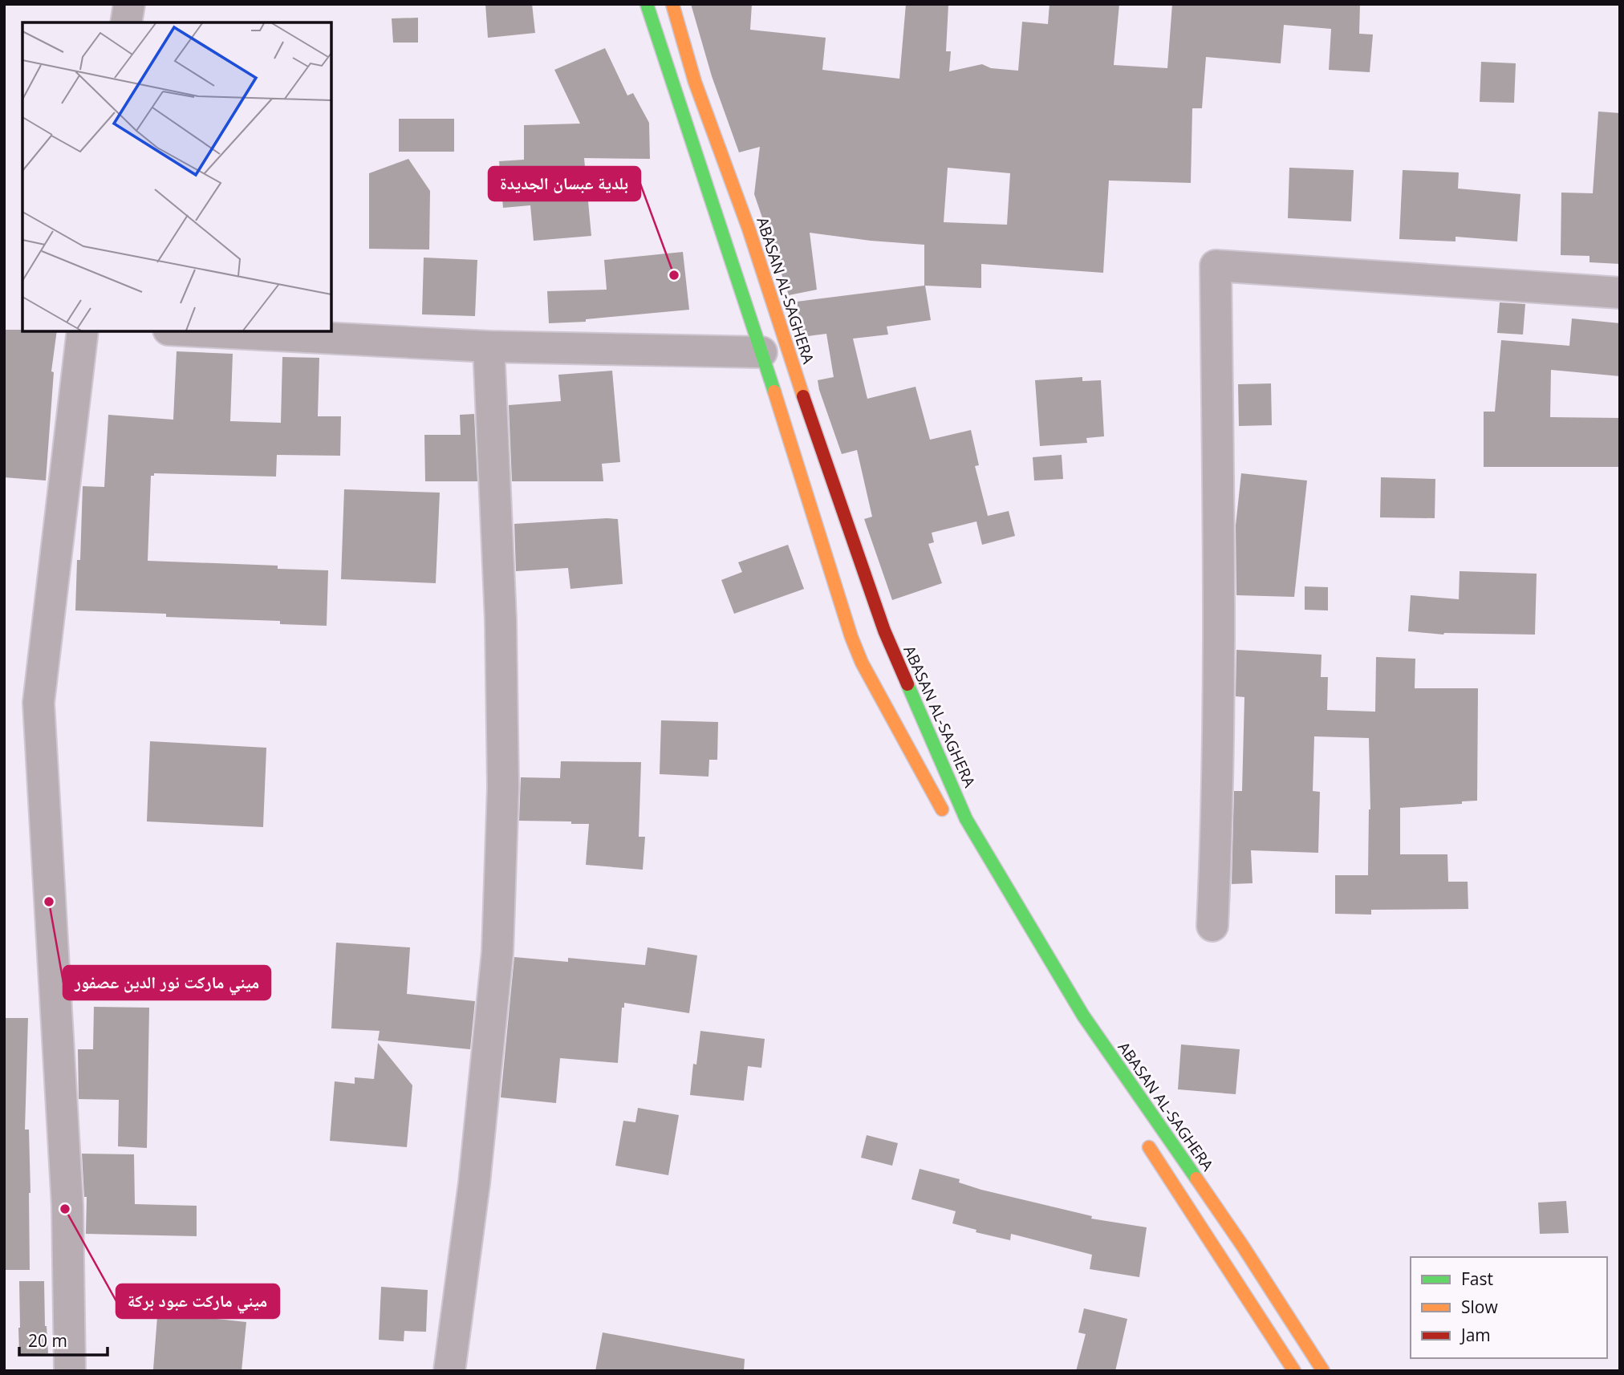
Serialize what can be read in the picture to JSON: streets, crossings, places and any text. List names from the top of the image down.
{
  "streets": {
    "main road": ["ABASAN AL-SAGHERA"]
  },
  "places": ["بلدية عبسان الجديدة", "ميني ماركت نور الدين عصفور", "ميني ماركت عبود بركة"],
  "legend": ["Fast", "Slow", "Jam"],
  "scale_bar": "20 m"
}
